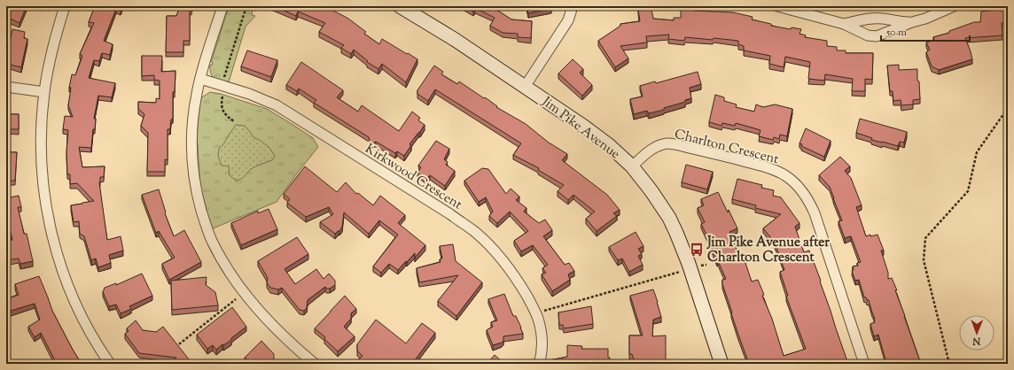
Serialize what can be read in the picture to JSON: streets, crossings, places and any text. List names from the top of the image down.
{
  "streets": {
    "street": ["Jim Pike Avenue", "Charlton Crescent", "Kirkwood Crescent"]
  },
  "crossings": [
    ["Jim Pike Avenue", "Charlton Crescent"]
  ],
  "places": {
    "bus stop": ["Jim Pike Avenue after Charlton Crescent"]
  },
  "scale_bar": "50 m",
  "north": "bottom"
}
